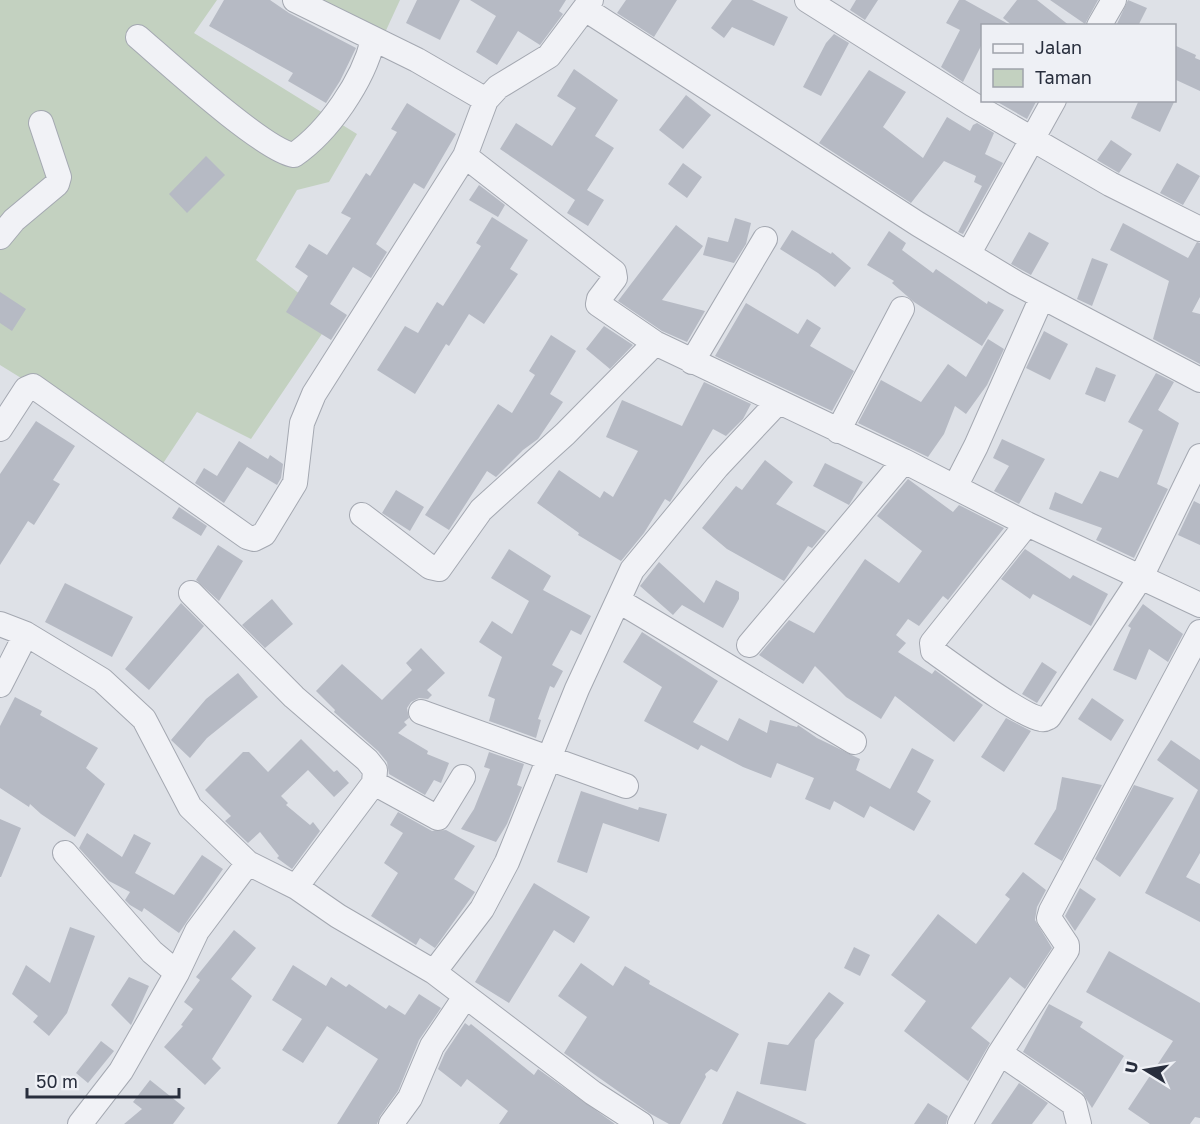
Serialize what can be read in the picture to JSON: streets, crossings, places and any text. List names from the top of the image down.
{
  "legend": ["Jalan", "Taman"],
  "scale_bar": "50 m",
  "north": "left"
}
